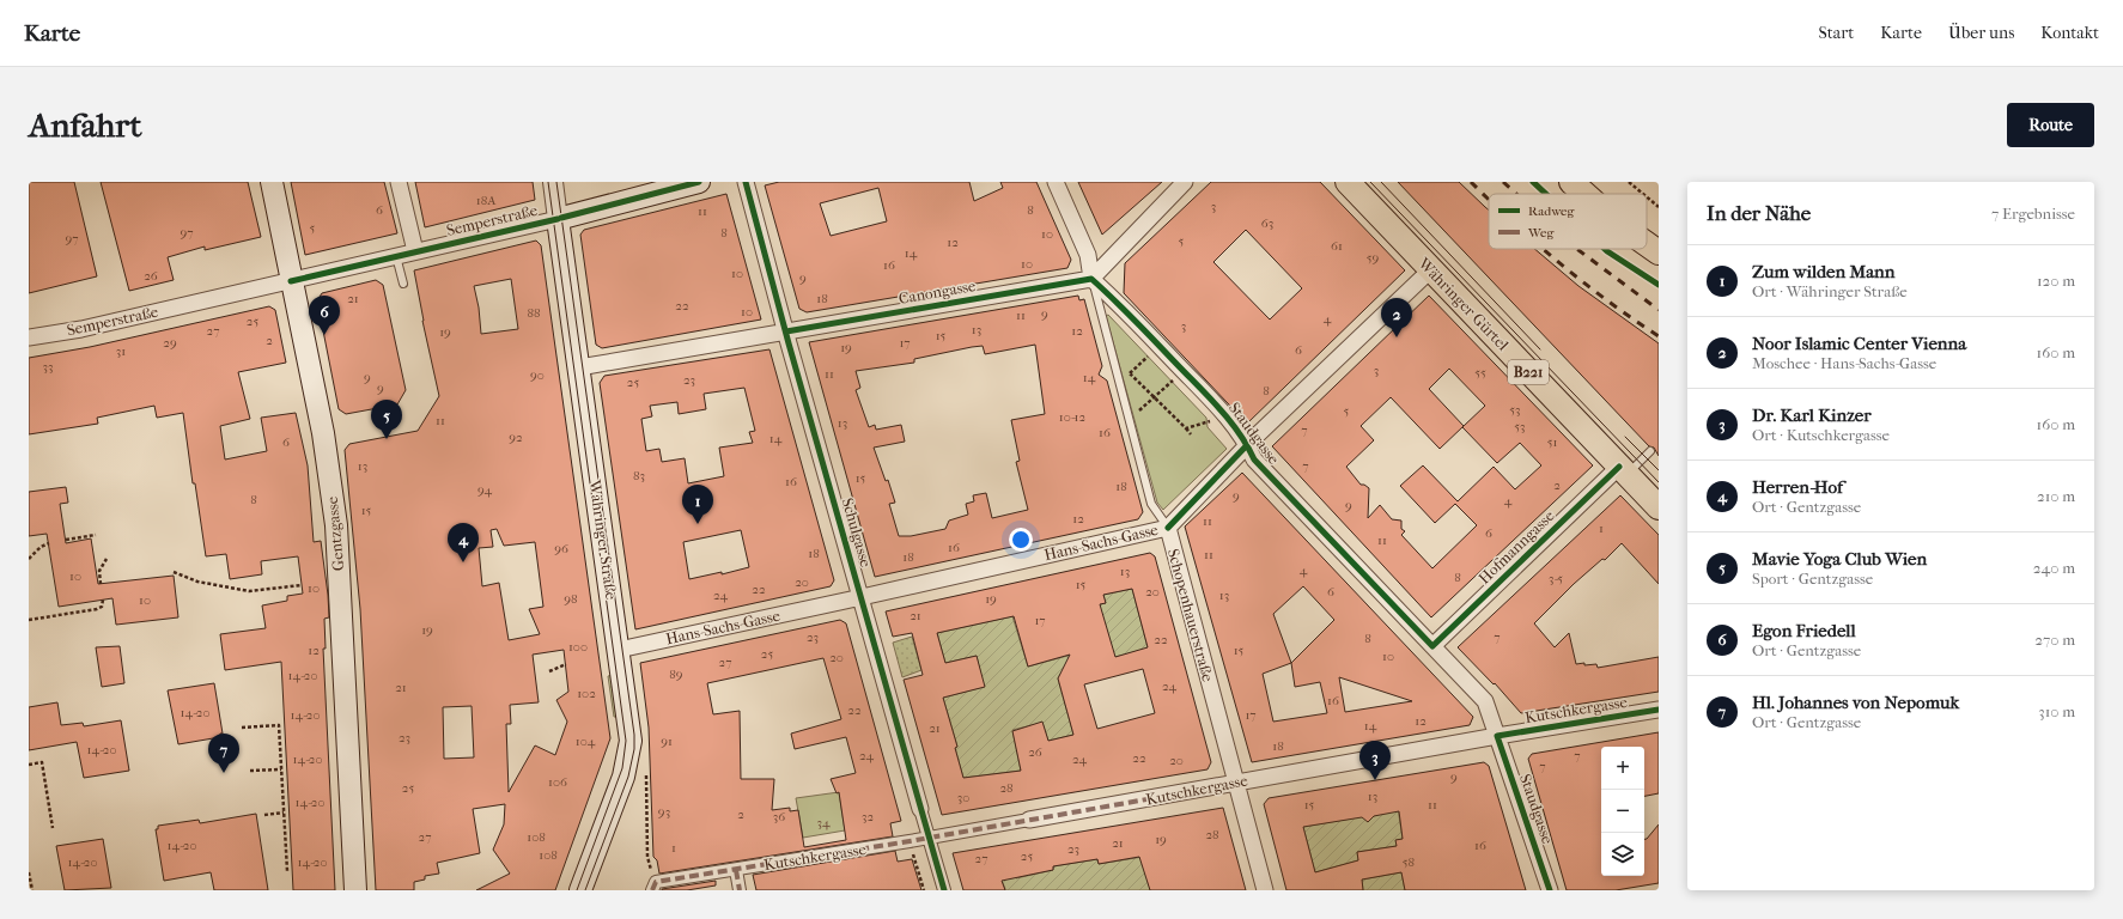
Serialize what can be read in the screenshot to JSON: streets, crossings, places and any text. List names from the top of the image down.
{
  "streets": {
    "main road": [
      "Semperstraße",
      "Währinger Gürtel",
      "B221",
      "Gentzgasse",
      "Währinger Straße"
    ],
    "street": [
      "Canongasse",
      "Staudgasse",
      "Schulgasse",
      "Hans-Sachs-Gasse",
      "Hofmanngasse",
      "Schopenhauerstraße",
      "Kutschkergasse"
    ]
  },
  "crossings": [
    ["Semperstraße", "Gentzgasse"],
    ["Semperstraße", "Währinger Straße"],
    ["Canongasse", "Staudgasse"],
    ["Canongasse", "Schulgasse"],
    ["Canongasse", "Währinger Straße"],
    ["Canongasse", "Schopenhauerstraße"],
    ["Währinger Gürtel", "Hans-Sachs-Gasse"],
    ["Währinger Gürtel", "Hofmanngasse"],
    ["Staudgasse", "Hans-Sachs-Gasse"],
    ["Staudgasse", "Hofmanngasse"],
    ["Staudgasse", "Schopenhauerstraße"],
    ["Staudgasse", "Kutschkergasse"],
    ["Schulgasse", "Hans-Sachs-Gasse"],
    ["Schulgasse", "Kutschkergasse"],
    ["Währinger Straße", "Hans-Sachs-Gasse"],
    ["Hans-Sachs-Gasse", "Schopenhauerstraße"],
    ["Schopenhauerstraße", "Kutschkergasse"]
  ],
  "house_numbers": [
    "18A",
    "3",
    "6",
    "8",
    "11",
    "63",
    "5",
    "97",
    "8",
    "10",
    "97",
    "5",
    "12",
    "61",
    "14",
    "59",
    "10",
    "16",
    "10",
    "26",
    "9",
    "21",
    "18",
    "22",
    "10",
    "88",
    "9",
    "11",
    "4",
    "25",
    "3",
    "13",
    "27",
    "12",
    "19",
    "15",
    "2",
    "29",
    "17",
    "19",
    "6",
    "31",
    "33",
    "3",
    "55",
    "11",
    "90",
    "9",
    "14",
    "23",
    "25",
    "9",
    "8",
    "53",
    "5",
    "10-12",
    "11",
    "13",
    "53",
    "7",
    "16",
    "92",
    "14",
    "6",
    "51",
    "13",
    "7",
    "83",
    "15",
    "16",
    "2",
    "18",
    "94",
    "9",
    "8",
    "4",
    "9",
    "15",
    "12",
    "11",
    "1",
    "6",
    "11",
    "16",
    "96",
    "18",
    "11",
    "18",
    "4",
    "13",
    "10",
    "8",
    "3-5",
    "20",
    "15",
    "10",
    "22",
    "20",
    "6",
    "24",
    "13",
    "98",
    "19",
    "10",
    "21",
    "17",
    "19",
    "23",
    "7",
    "8",
    "22",
    "100",
    "12",
    "15",
    "25",
    "10",
    "20",
    "27",
    "89",
    "14-20",
    "24",
    "21",
    "102",
    "16",
    "22",
    "14-20",
    "14-20",
    "17",
    "12",
    "14",
    "21",
    "23",
    "104",
    "91",
    "18",
    "14-20",
    "26",
    "24",
    "7",
    "22",
    "14-20",
    "24",
    "20",
    "7",
    "9",
    "106",
    "25",
    "28",
    "13",
    "30",
    "14-20",
    "15",
    "11",
    "93",
    "2",
    "36",
    "32",
    "34",
    "28",
    "27",
    "108",
    "19",
    "21",
    "14-20",
    "16",
    "1",
    "23",
    "108",
    "25",
    "27",
    "14-20",
    "14-20",
    "58"
  ],
  "legend": ["Radweg", "Weg"],
  "page": {
    "header": "Karte",
    "nav": [
      "Start",
      "Karte",
      "Über uns",
      "Kontakt"
    ],
    "buttons": "Route",
    "title": "Anfahrt",
    "heading": ["In der Nähe", "7 Ergebnisse"],
    "list": [
      {
        "mark": "1",
        "name": "Zum wilden Mann",
        "note": "Ort · Währinger Straße",
        "value": "120 m"
      },
      {
        "mark": "2",
        "name": "Noor Islamic Center Vienna",
        "note": "Moschee · Hans-Sachs-Gasse",
        "value": "160 m"
      },
      {
        "mark": "3",
        "name": "Dr. Karl Kinzer",
        "note": "Ort · Kutschkergasse",
        "value": "160 m"
      },
      {
        "mark": "4",
        "name": "Herren-Hof",
        "note": "Ort · Gentzgasse",
        "value": "210 m"
      },
      {
        "mark": "5",
        "name": "Mavie Yoga Club Wien",
        "note": "Sport · Gentzgasse",
        "value": "240 m"
      },
      {
        "mark": "6",
        "name": "Egon Friedell",
        "note": "Ort · Gentzgasse",
        "value": "270 m"
      },
      {
        "mark": "7",
        "name": "Hl. Johannes von Nepomuk",
        "note": "Ort · Gentzgasse",
        "value": "310 m"
      }
    ],
    "pins": [
      "6",
      "2",
      "5",
      "1",
      "4",
      "7",
      "3"
    ],
    "map_buttons": ["+", "−"]
  }
}
